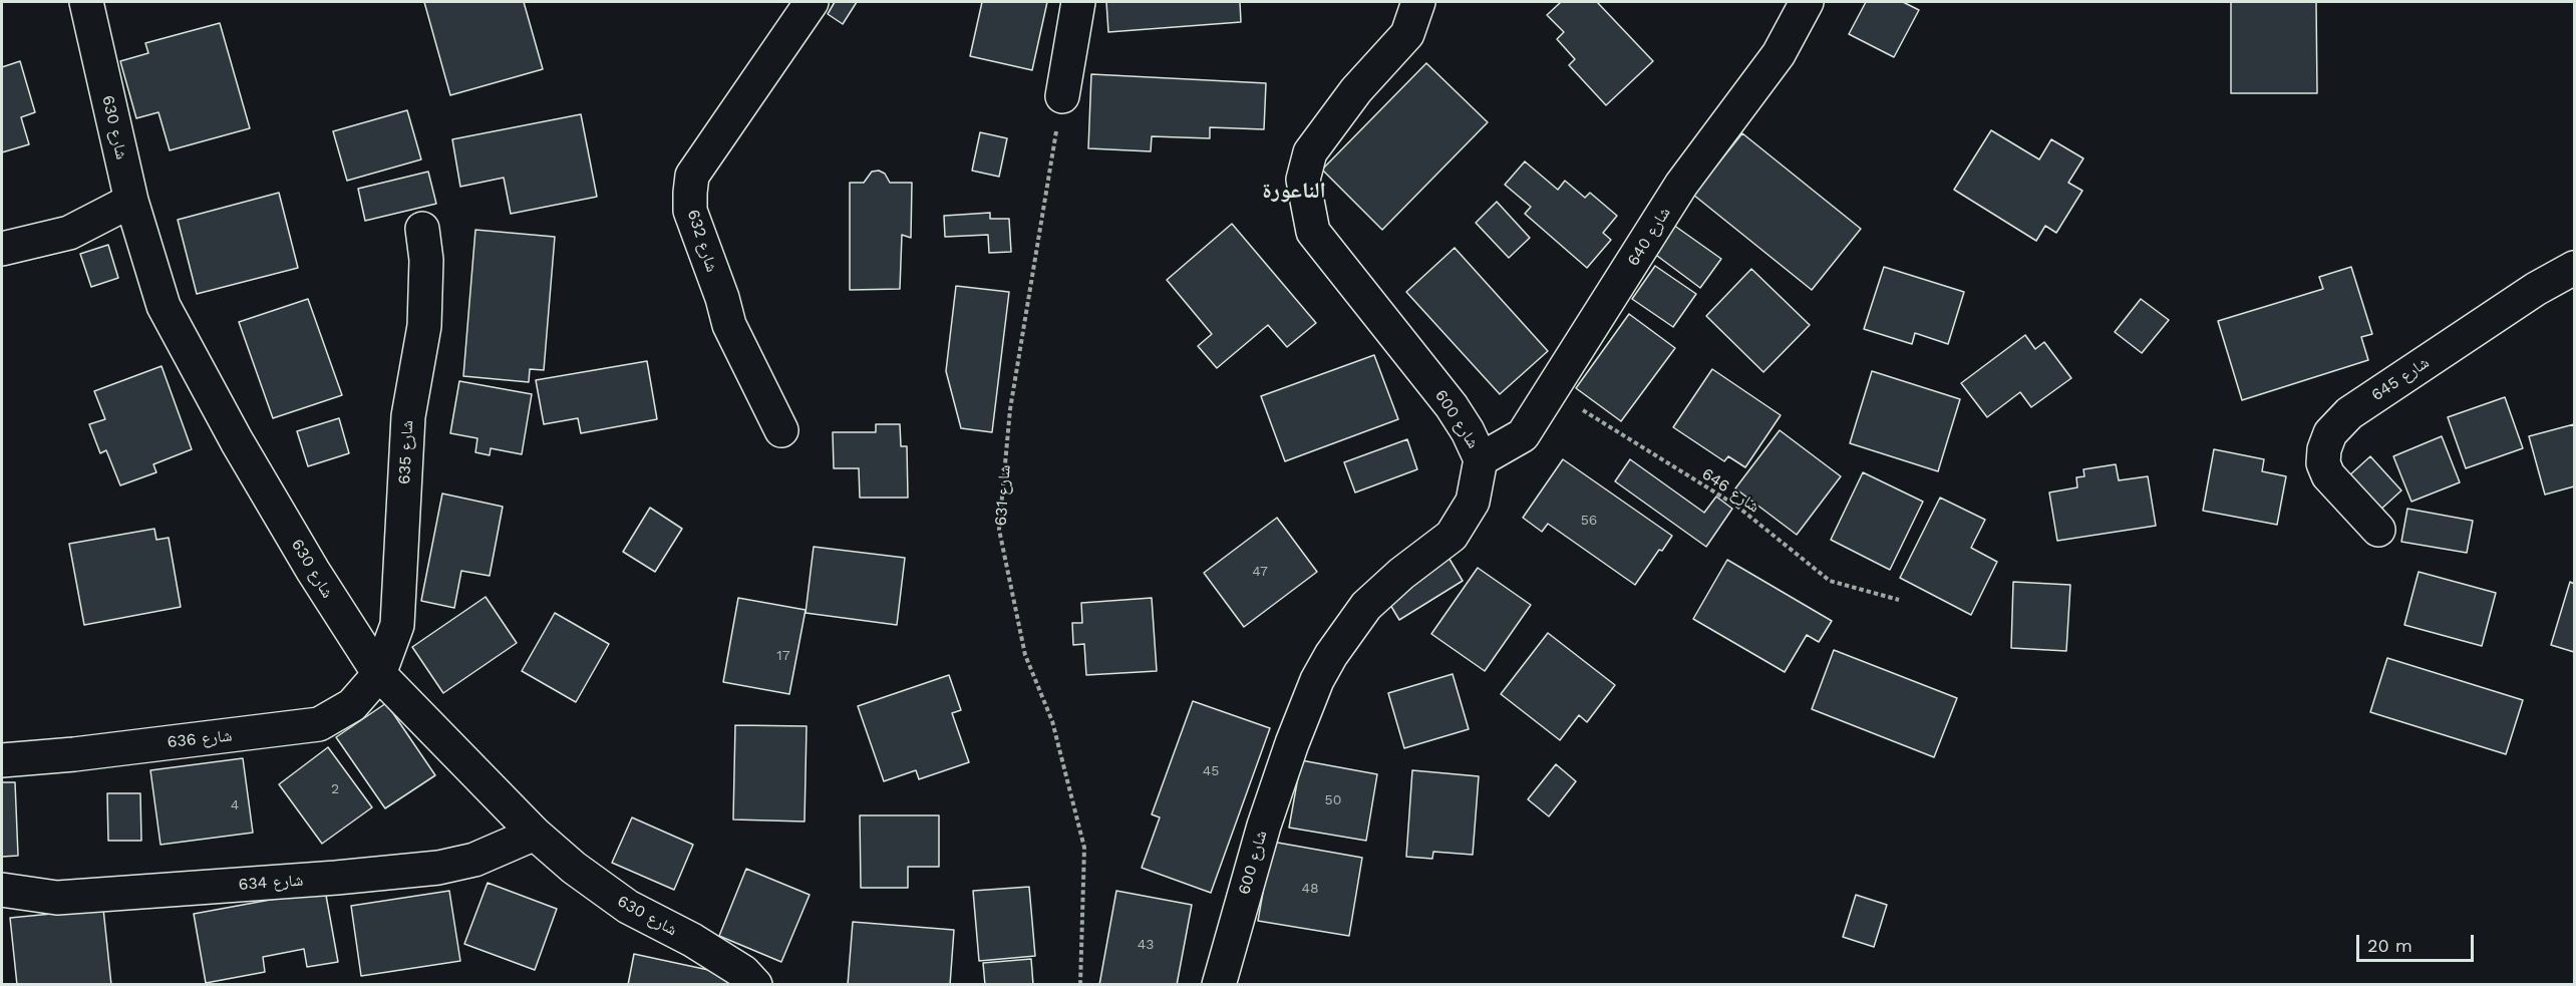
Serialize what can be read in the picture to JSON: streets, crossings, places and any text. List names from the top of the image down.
{
  "streets": {
    "street": [
      "شارع 630",
      "شارع 640",
      "شارع 632",
      "شارع 645",
      "شارع 600",
      "شارع 635",
      "شارع 636",
      "شارع 634"
    ],
    "path": ["شارع 646", "شارع 631"]
  },
  "crossings": [
    ["شارع 630", "شارع 635"],
    ["شارع 630", "شارع 636"],
    ["شارع 630", "شارع 634"],
    ["شارع 640", "شارع 600"],
    ["شارع 640", "شارع 646"],
    ["شارع 635", "شارع 636"]
  ],
  "districts": ["الناعورة"],
  "house_numbers": [
    "56",
    "47",
    "17",
    "45",
    "2",
    "50",
    "4",
    "48",
    "43"
  ],
  "scale_bar": "20 m"
}
